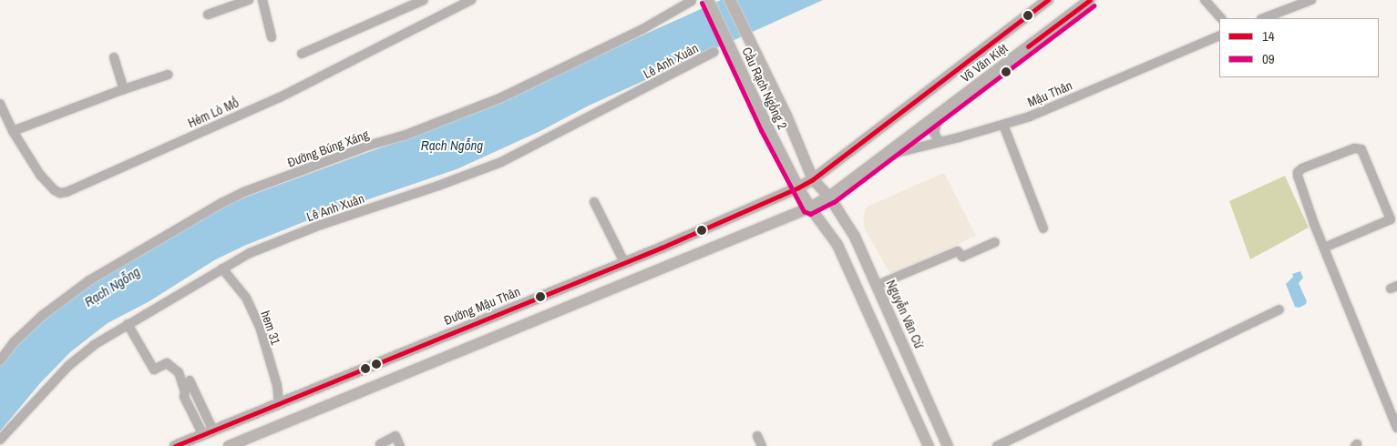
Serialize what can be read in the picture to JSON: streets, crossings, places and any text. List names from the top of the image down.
{
  "streets": {
    "main road": [
      "Võ Văn Kiệt",
      "Cầu Rạch Ngổng 2",
      "Đường Mậu Thân",
      "Nguyễn Văn Cừ"
    ],
    "street": [
      "Lê Anh Xuân",
      "Mậu Thân",
      "Hẻm Lò Mổ",
      "Đường Búng Xáng",
      "hem 31"
    ]
  },
  "crossings": [
    ["Lê Anh Xuân", "hem 31"],
    ["Võ Văn Kiệt", "Cầu Rạch Ngổng 2"],
    ["Võ Văn Kiệt", "Mậu Thân"],
    ["Võ Văn Kiệt", "Đường Mậu Thân"],
    ["Võ Văn Kiệt", "Nguyễn Văn Cừ"],
    ["Cầu Rạch Ngổng 2", "Đường Mậu Thân"],
    ["Cầu Rạch Ngổng 2", "Nguyễn Văn Cừ"],
    ["Đường Mậu Thân", "hem 31"]
  ],
  "water": ["Rạch Ngỗng"],
  "lines": ["transit line 14", "transit line 09"],
  "legend": ["14", "09"]
}
